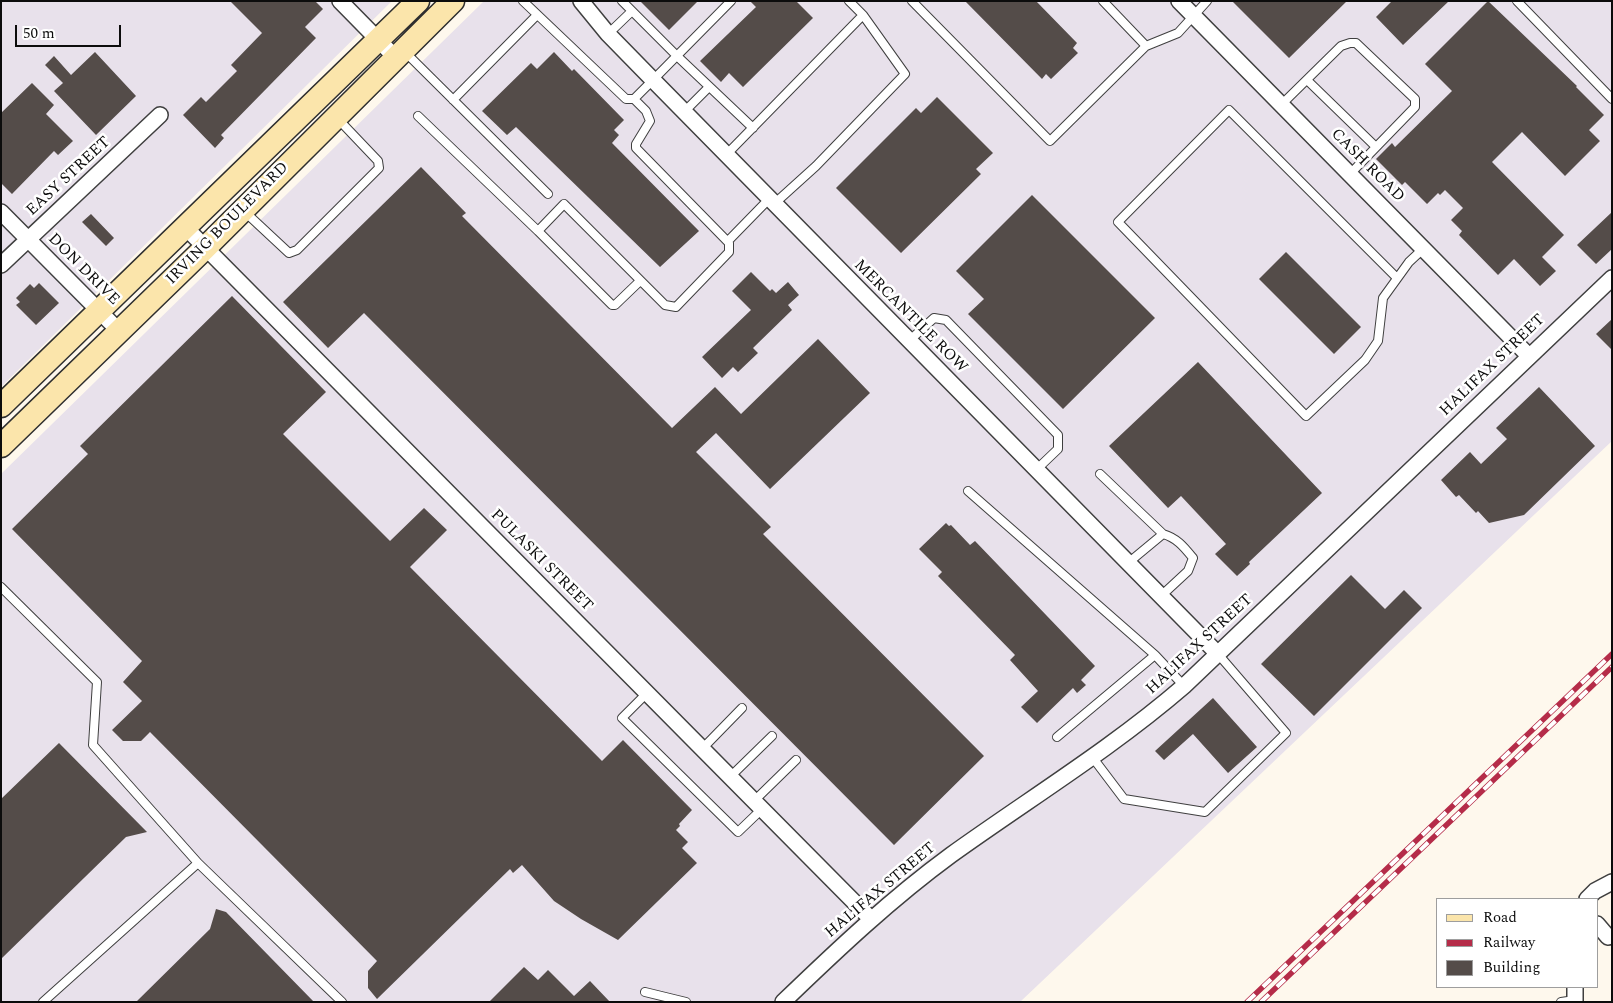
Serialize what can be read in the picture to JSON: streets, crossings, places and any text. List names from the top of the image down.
{
  "streets": {
    "main road": ["IRVING BOULEVARD"],
    "street": [
      "CASH ROAD",
      "EASY STREET",
      "DON DRIVE",
      "MERCANTILE ROW",
      "HALIFAX STREET",
      "PULASKI STREET"
    ]
  },
  "crossings": [
    ["CASH ROAD", "HALIFAX STREET"],
    ["EASY STREET", "DON DRIVE"],
    ["IRVING BOULEVARD", "DON DRIVE"],
    ["IRVING BOULEVARD", "PULASKI STREET"],
    ["MERCANTILE ROW", "HALIFAX STREET"],
    ["HALIFAX STREET", "PULASKI STREET"]
  ],
  "legend": ["Road", "Railway", "Building"],
  "scale_bar": "50 m"
}
